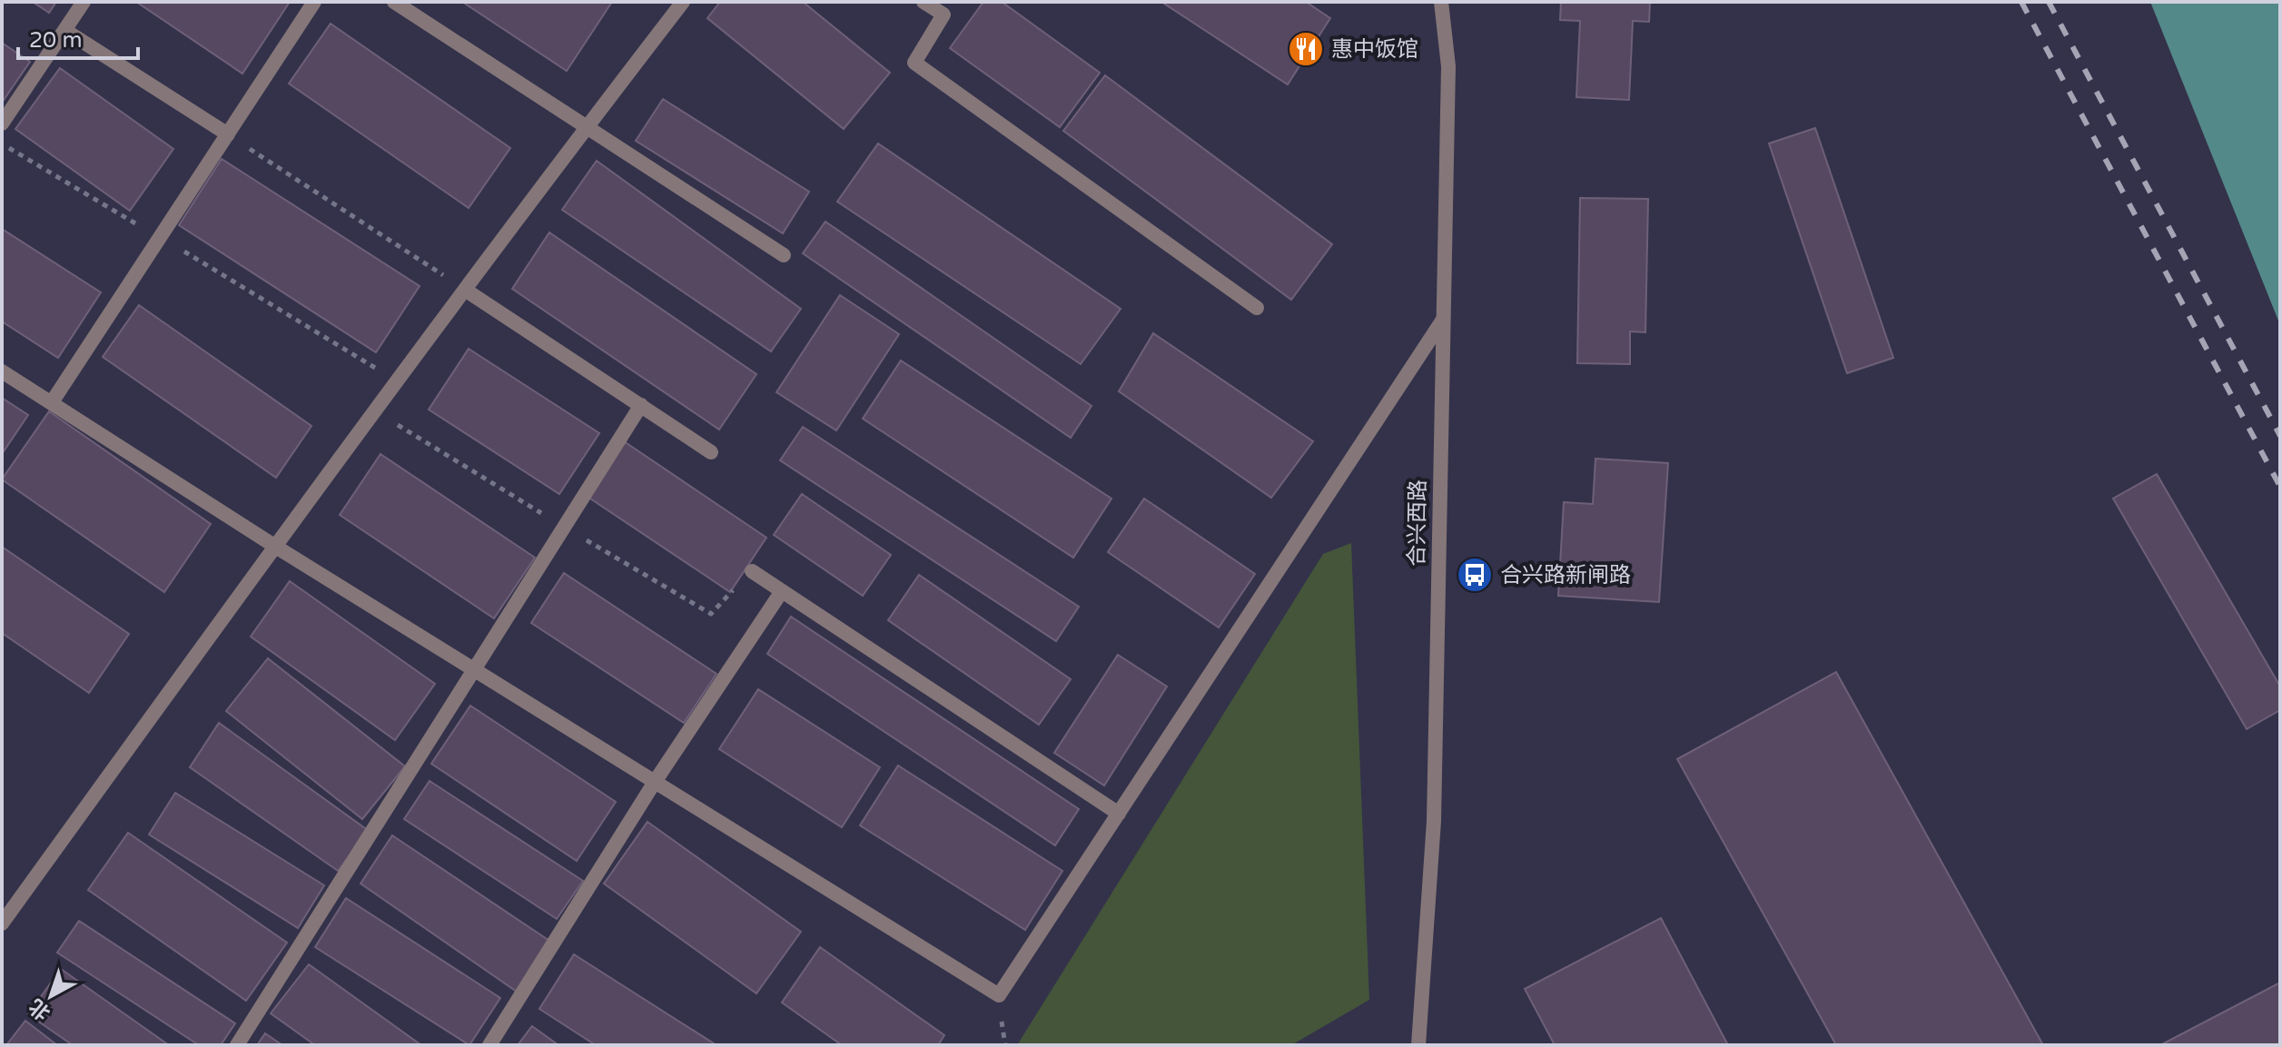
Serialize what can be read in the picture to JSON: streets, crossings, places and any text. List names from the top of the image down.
{
  "streets": {
    "street": ["合兴西路"]
  },
  "places": {
    "restaurant": ["惠中饭馆"],
    "bus stop": ["合兴路新闸路"]
  },
  "scale_bar": "20 m",
  "north": "bottom left"
}
